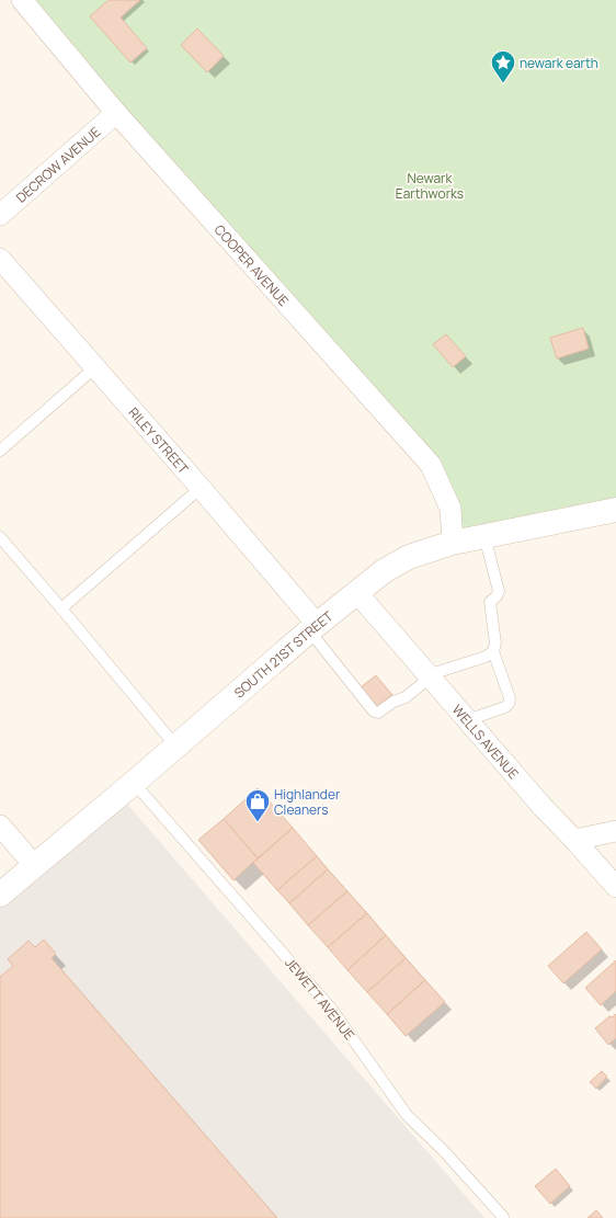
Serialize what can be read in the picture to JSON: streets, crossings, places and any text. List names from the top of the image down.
{
  "streets": {
    "main road": ["SOUTH 21ST STREET"],
    "street": [
      "DECROW AVENUE",
      "COOPER AVENUE",
      "RILEY STREET",
      "WELLS AVENUE"
    ],
    "lane": ["JEWETT AVENUE"]
  },
  "crossings": [
    ["DECROW AVENUE", "COOPER AVENUE"],
    ["COOPER AVENUE", "SOUTH 21ST STREET"],
    ["RILEY STREET", "SOUTH 21ST STREET"],
    ["SOUTH 21ST STREET", "WELLS AVENUE"],
    ["SOUTH 21ST STREET", "JEWETT AVENUE"]
  ],
  "parks": ["Newark Earthworks"],
  "places": {
    "place": ["newark earth"],
    "shop": ["Highlander Cleaners"]
  }
}
